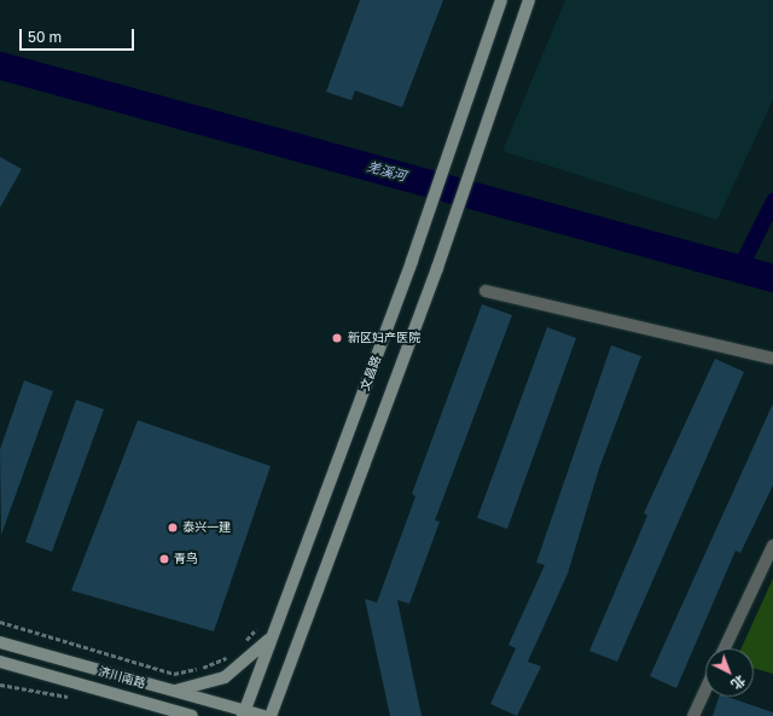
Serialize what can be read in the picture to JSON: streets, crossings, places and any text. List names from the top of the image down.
{
  "streets": {
    "main road": ["文昌路", "济川南路"]
  },
  "crossings": [
    ["文昌路", "济川南路"]
  ],
  "water": ["羌溪河"],
  "places": ["新区妇产医院", "泰兴一建", "青鸟"],
  "scale_bar": "50 m",
  "north": "bottom right"
}
